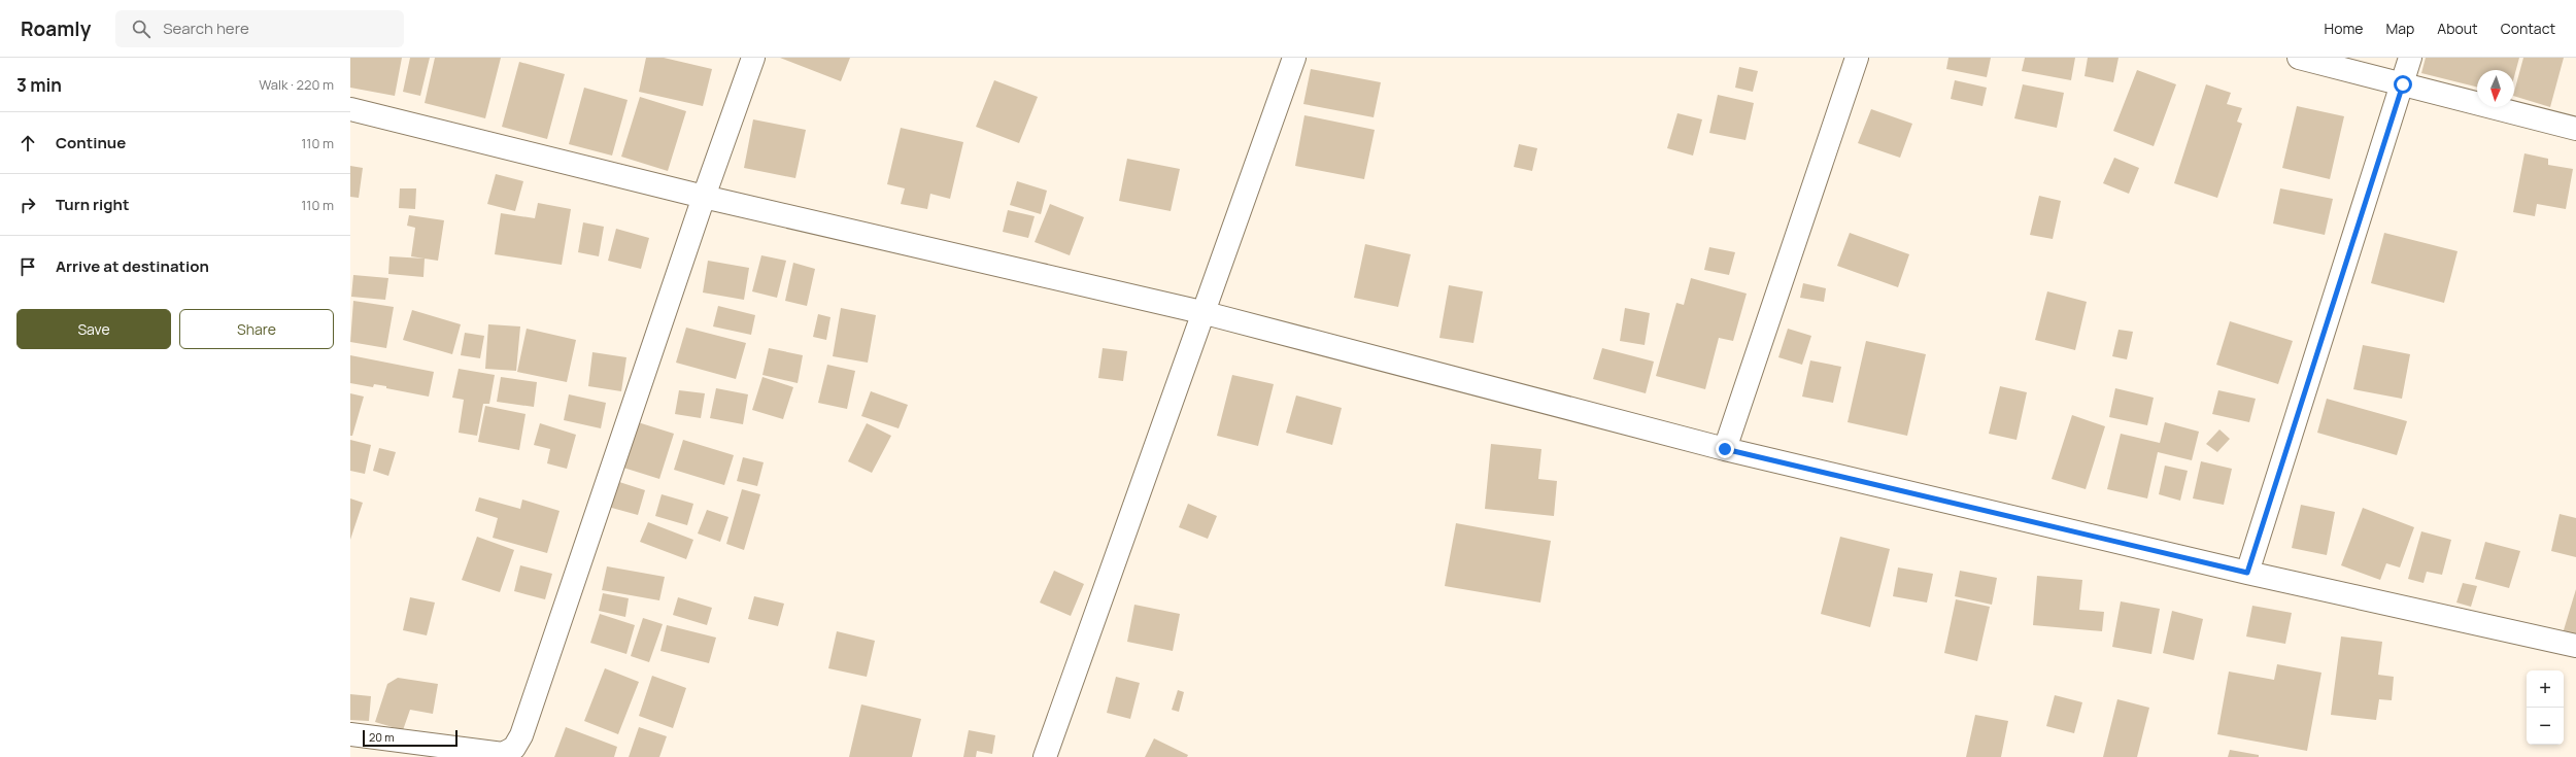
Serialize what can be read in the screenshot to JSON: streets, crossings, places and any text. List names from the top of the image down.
{
  "scale_bar": "20 m",
  "north": "bottom",
  "page": {
    "header": "Roamly",
    "search": "Search here",
    "nav": [
      "Home",
      "Map",
      "About",
      "Contact"
    ],
    "heading": ["3 min", "Walk · 220 m"],
    "list": [
      ["Continue", "110 m"],
      ["Turn right", "110 m"],
      "Arrive at destination"
    ],
    "buttons": ["Save", "Share"],
    "map_buttons": ["+", "−"],
    "scale": "20 m"
  }
}
